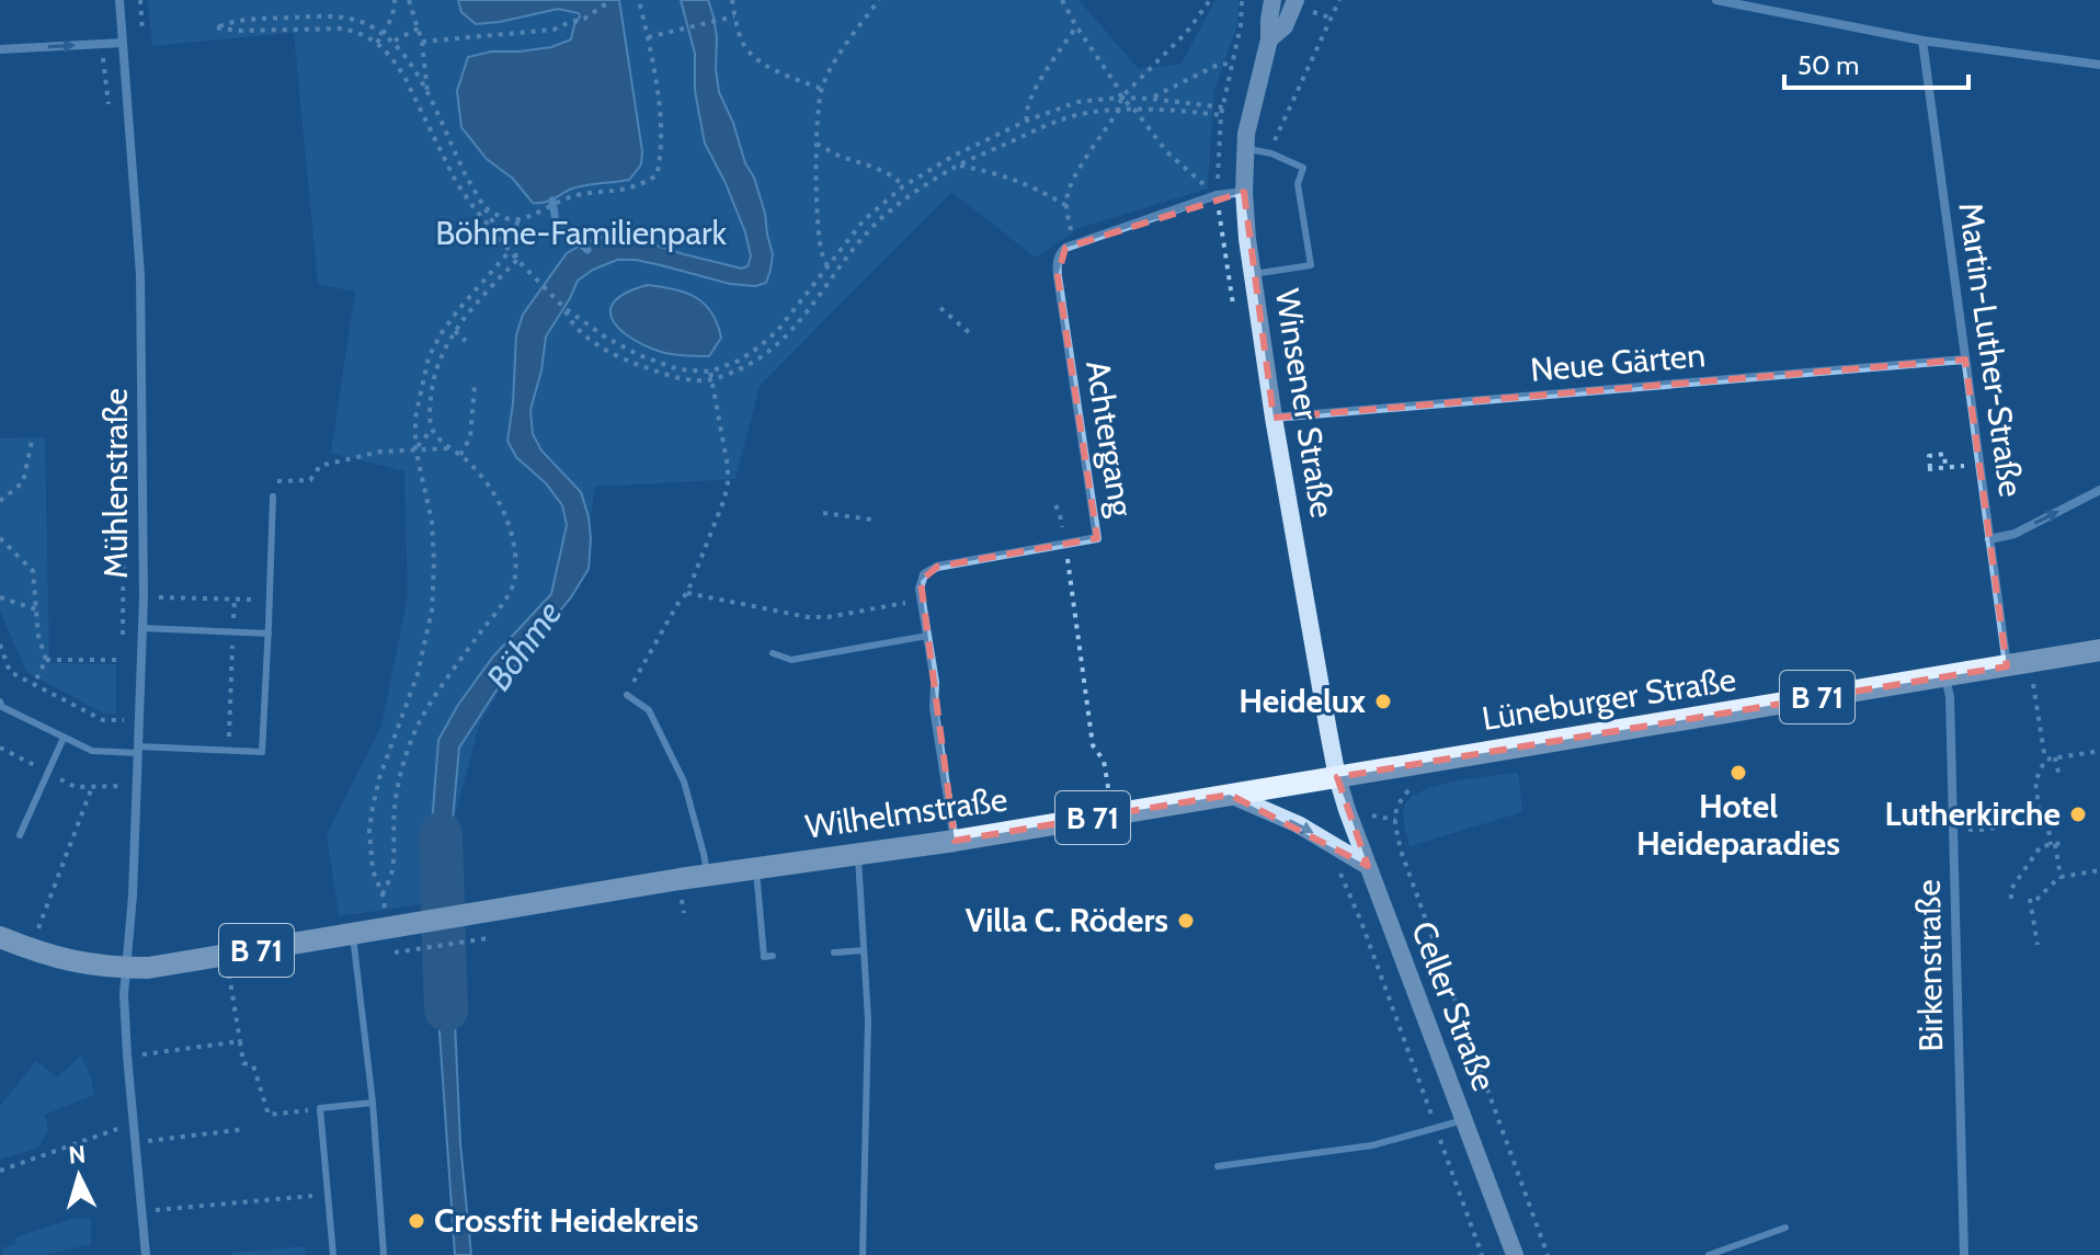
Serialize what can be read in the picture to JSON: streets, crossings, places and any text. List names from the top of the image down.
{
  "streets": {
    "main road": [
      "Winsener Straße",
      "B 71",
      "Lüneburger Straße",
      "Wilhelmstraße",
      "Celler Straße"
    ],
    "street": [
      "Martin-Luther-Straße",
      "Neue Gärten",
      "Achtergang",
      "Mühlenstraße",
      "Birkenstraße"
    ]
  },
  "crossings": [
    ["Martin-Luther-Straße", "Neue Gärten"],
    ["Martin-Luther-Straße", "Lüneburger Straße"],
    ["Neue Gärten", "Winsener Straße"],
    ["Winsener Straße", "Achtergang"],
    ["Winsener Straße", "Lüneburger Straße"],
    ["Winsener Straße", "Wilhelmstraße"],
    ["Winsener Straße", "Celler Straße"],
    ["Achtergang", "Wilhelmstraße"],
    ["Mühlenstraße", "B 71"],
    ["B 71", "Wilhelmstraße"],
    ["Lüneburger Straße", "Wilhelmstraße"],
    ["Lüneburger Straße", "Birkenstraße"],
    ["Lüneburger Straße", "Celler Straße"],
    ["Wilhelmstraße", "Celler Straße"]
  ],
  "water": ["Böhme"],
  "parks": ["Böhme-Familienpark"],
  "places": [
    "Heidelux",
    "Hotel Heideparadies",
    "Lutherkirche",
    "Villa C. Röders",
    "Crossfit Heidekreis"
  ],
  "scale_bar": "50 m",
  "north": "top"
}
